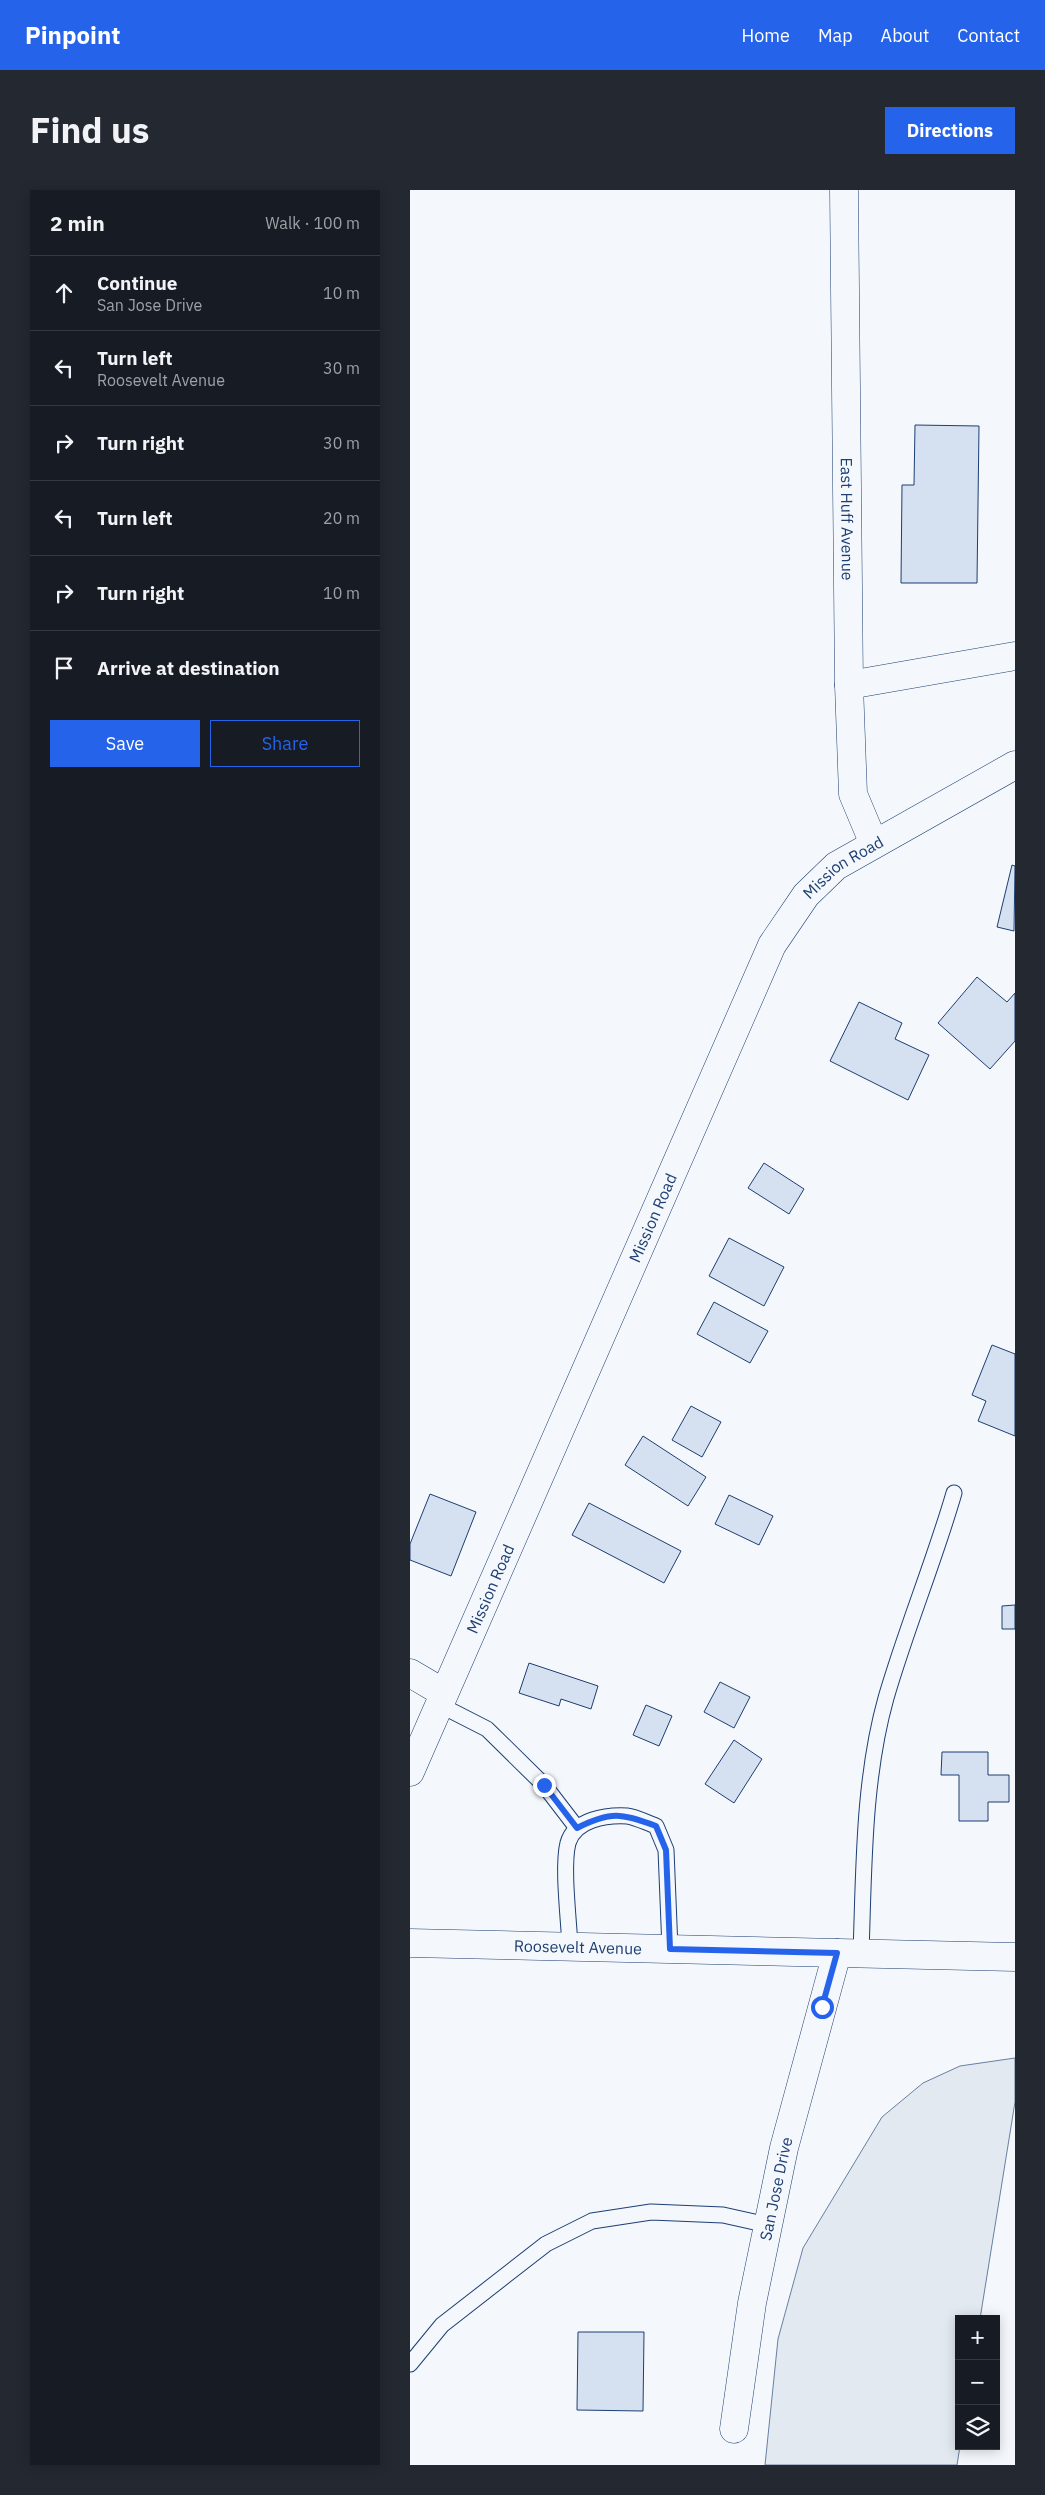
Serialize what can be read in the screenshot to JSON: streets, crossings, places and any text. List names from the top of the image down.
{
  "streets": {
    "street": [
      "East Huff Avenue",
      "Mission Road",
      "Roosevelt Avenue",
      "San Jose Drive"
    ]
  },
  "crossings": [
    ["East Huff Avenue", "Mission Road"],
    ["Roosevelt Avenue", "San Jose Drive"]
  ],
  "page": {
    "header": "Pinpoint",
    "nav": [
      "Home",
      "Map",
      "About",
      "Contact"
    ],
    "title": "Find us",
    "buttons": [
      "Directions",
      ["Save", "Share"]
    ],
    "heading": ["2 min", "Walk · 100 m"],
    "list": [
      ["Continue", "San Jose Drive", "10 m"],
      ["Turn left", "Roosevelt Avenue", "30 m"],
      ["Turn right", "30 m"],
      ["Turn left", "20 m"],
      ["Turn right", "10 m"],
      "Arrive at destination"
    ],
    "map_buttons": ["+", "−"]
  }
}
